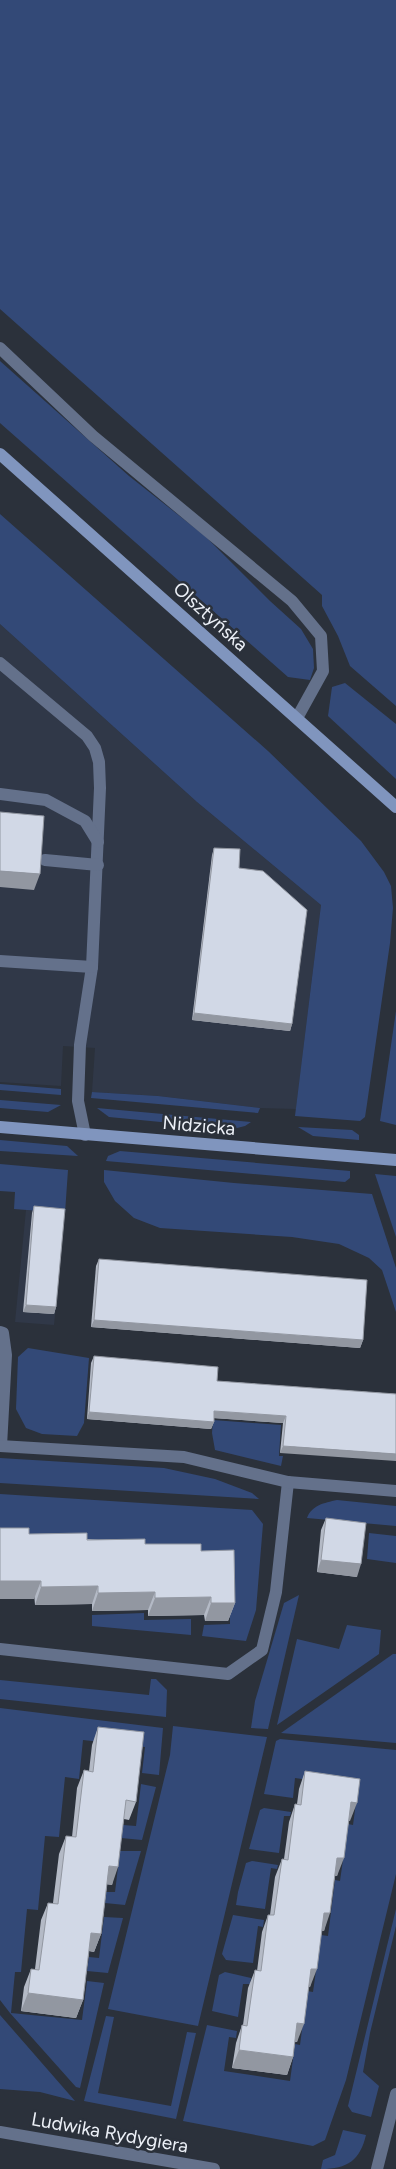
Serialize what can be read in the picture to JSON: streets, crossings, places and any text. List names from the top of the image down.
{
  "streets": {
    "main road": ["Olsztyńska", "Nidzicka"],
    "street": ["Ludwika Rydygiera"]
  }
}
